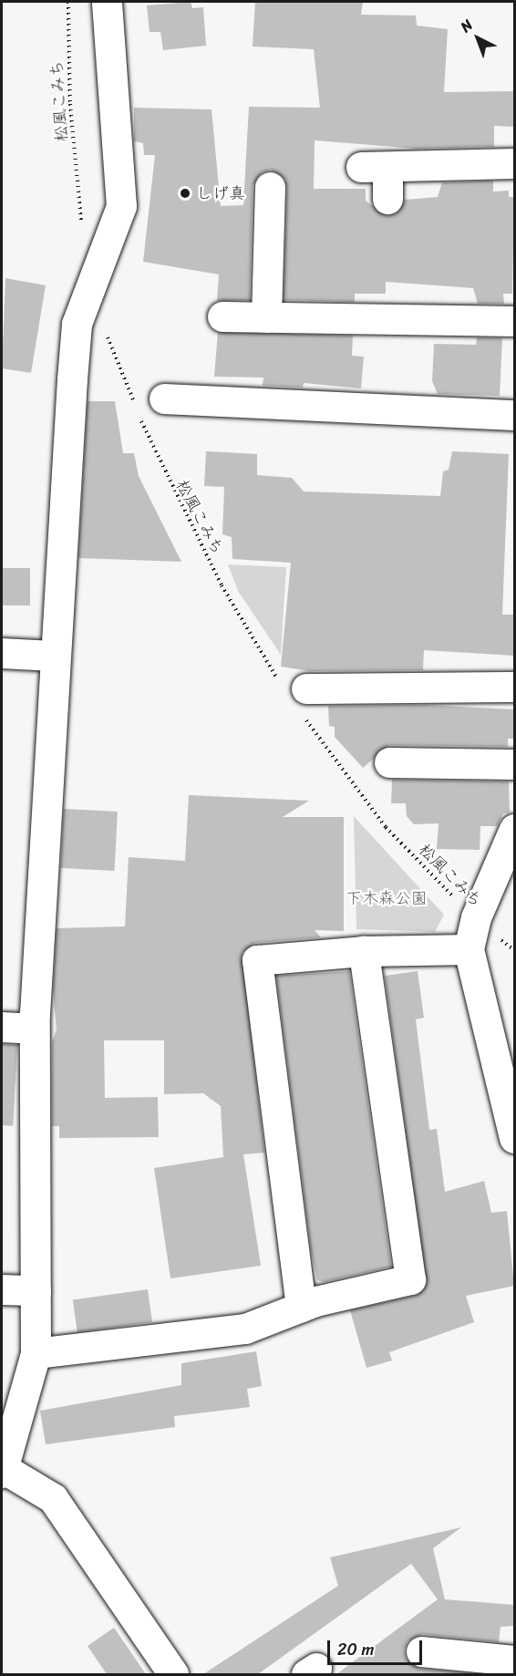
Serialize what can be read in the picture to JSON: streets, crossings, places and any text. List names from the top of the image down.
{
  "streets": {
    "path": ["松風こみち"]
  },
  "parks": ["下木森公園"],
  "places": ["しげ真"],
  "scale_bar": "20 m",
  "north": "top left"
}
